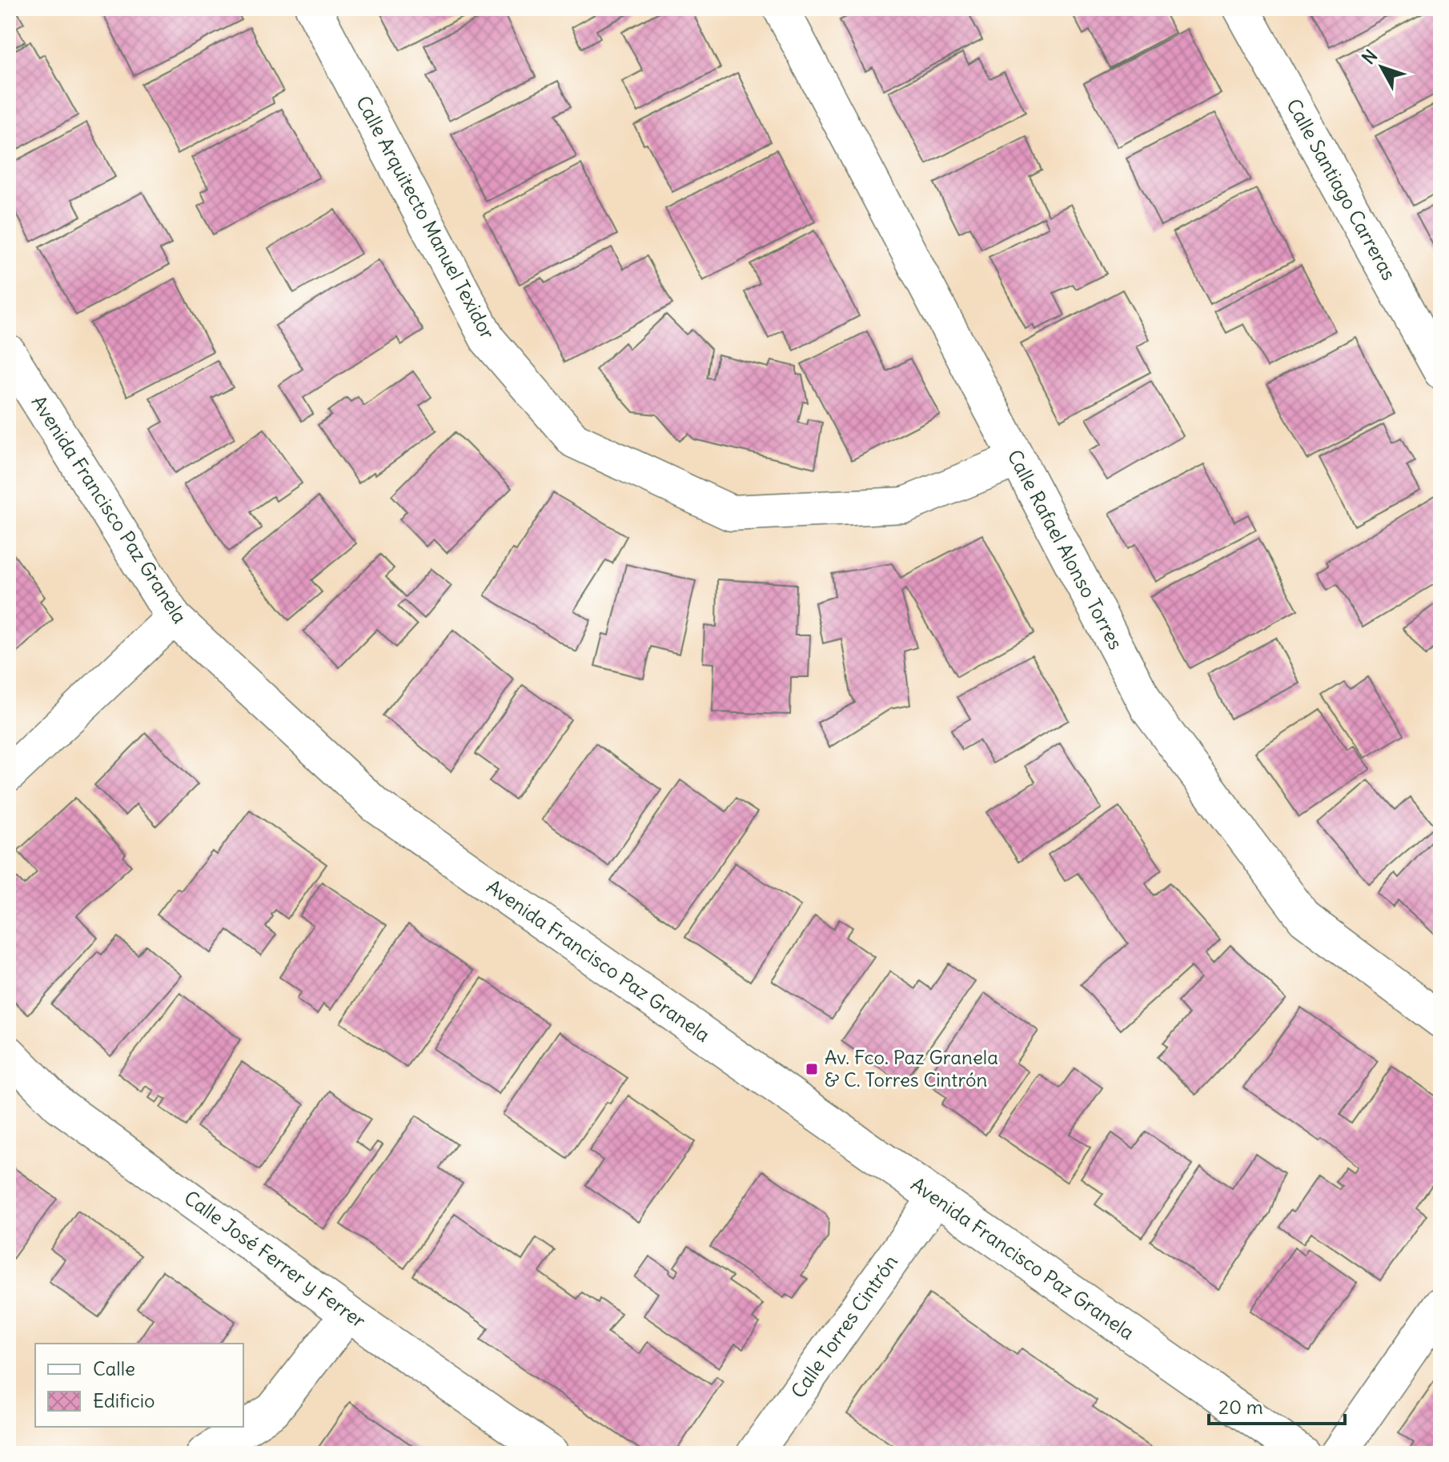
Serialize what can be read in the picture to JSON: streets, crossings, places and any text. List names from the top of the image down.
{
  "streets": {
    "street": [
      "Calle Santiago Carreras",
      "Calle Arquitecto Manuel Texidor",
      "Avenida Francisco Paz Granela",
      "Calle Rafael Alonso Torres",
      "Calle José Ferrer y Ferrer",
      "Calle Torres Cintrón"
    ]
  },
  "crossings": [
    ["Calle Arquitecto Manuel Texidor", "Calle Rafael Alonso Torres"],
    ["Avenida Francisco Paz Granela", "Calle Torres Cintrón"]
  ],
  "places": {
    "transit": ["Av. Fco. Paz Granela & C. Torres Cintrón"]
  },
  "legend": ["Calle", "Edificio"],
  "scale_bar": "20 m",
  "north": "top left"
}
